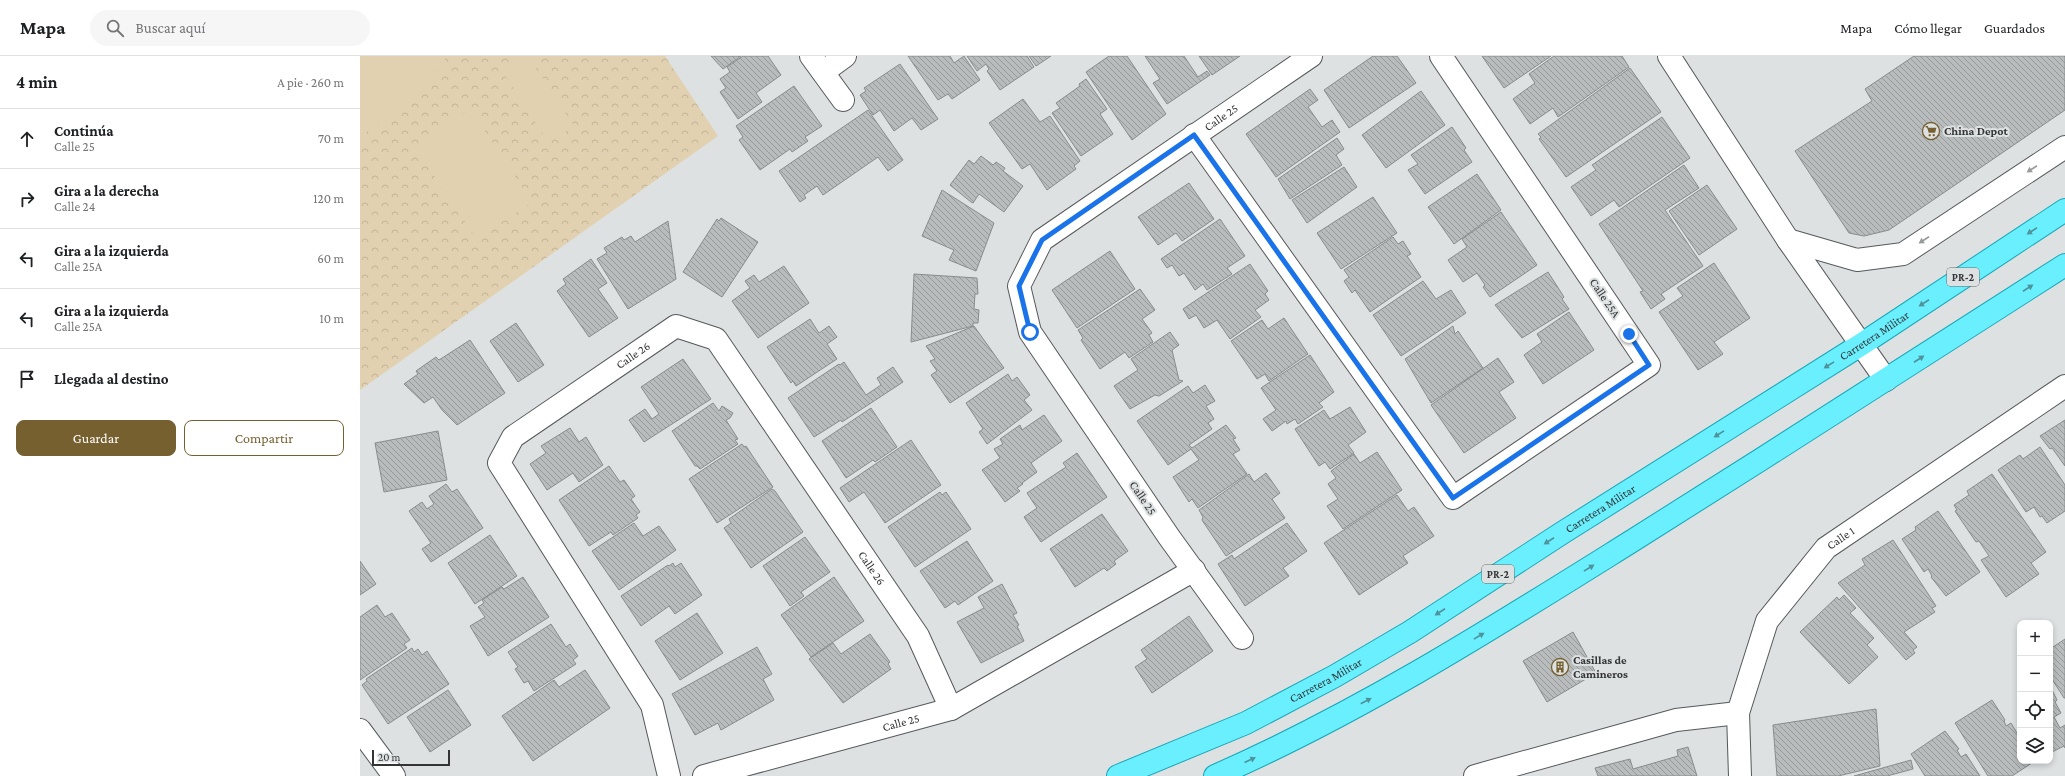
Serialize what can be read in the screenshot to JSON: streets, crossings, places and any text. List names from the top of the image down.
{
  "streets": {
    "main road": ["PR-2", "Carretera Militar"],
    "street": [
      "Calle 25",
      "Calle 25A",
      "Calle 26",
      "Calle 1"
    ]
  },
  "crossings": [
    ["Calle 25", "Calle 25A"],
    ["Calle 25", "Calle 26"]
  ],
  "places": {
    "supermarket": ["China Depot"],
    "building": ["Casillas de Camineros"]
  },
  "scale_bar": "20 m",
  "page": {
    "header": "Mapa",
    "search": "Buscar aquí",
    "nav": ["Mapa", "Cómo llegar", "Guardados"],
    "heading": ["4 min", "A pie · 260 m"],
    "list": [
      ["Continúa", "Calle 25", "70 m"],
      ["Gira a la derecha", "Calle 24", "120 m"],
      ["Gira a la izquierda", "Calle 25A", "60 m"],
      ["Gira a la izquierda", "Calle 25A", "10 m"],
      "Llegada al destino"
    ],
    "buttons": ["Guardar", "Compartir"],
    "map_buttons": ["+", "−"],
    "scale": "20 m"
  }
}
